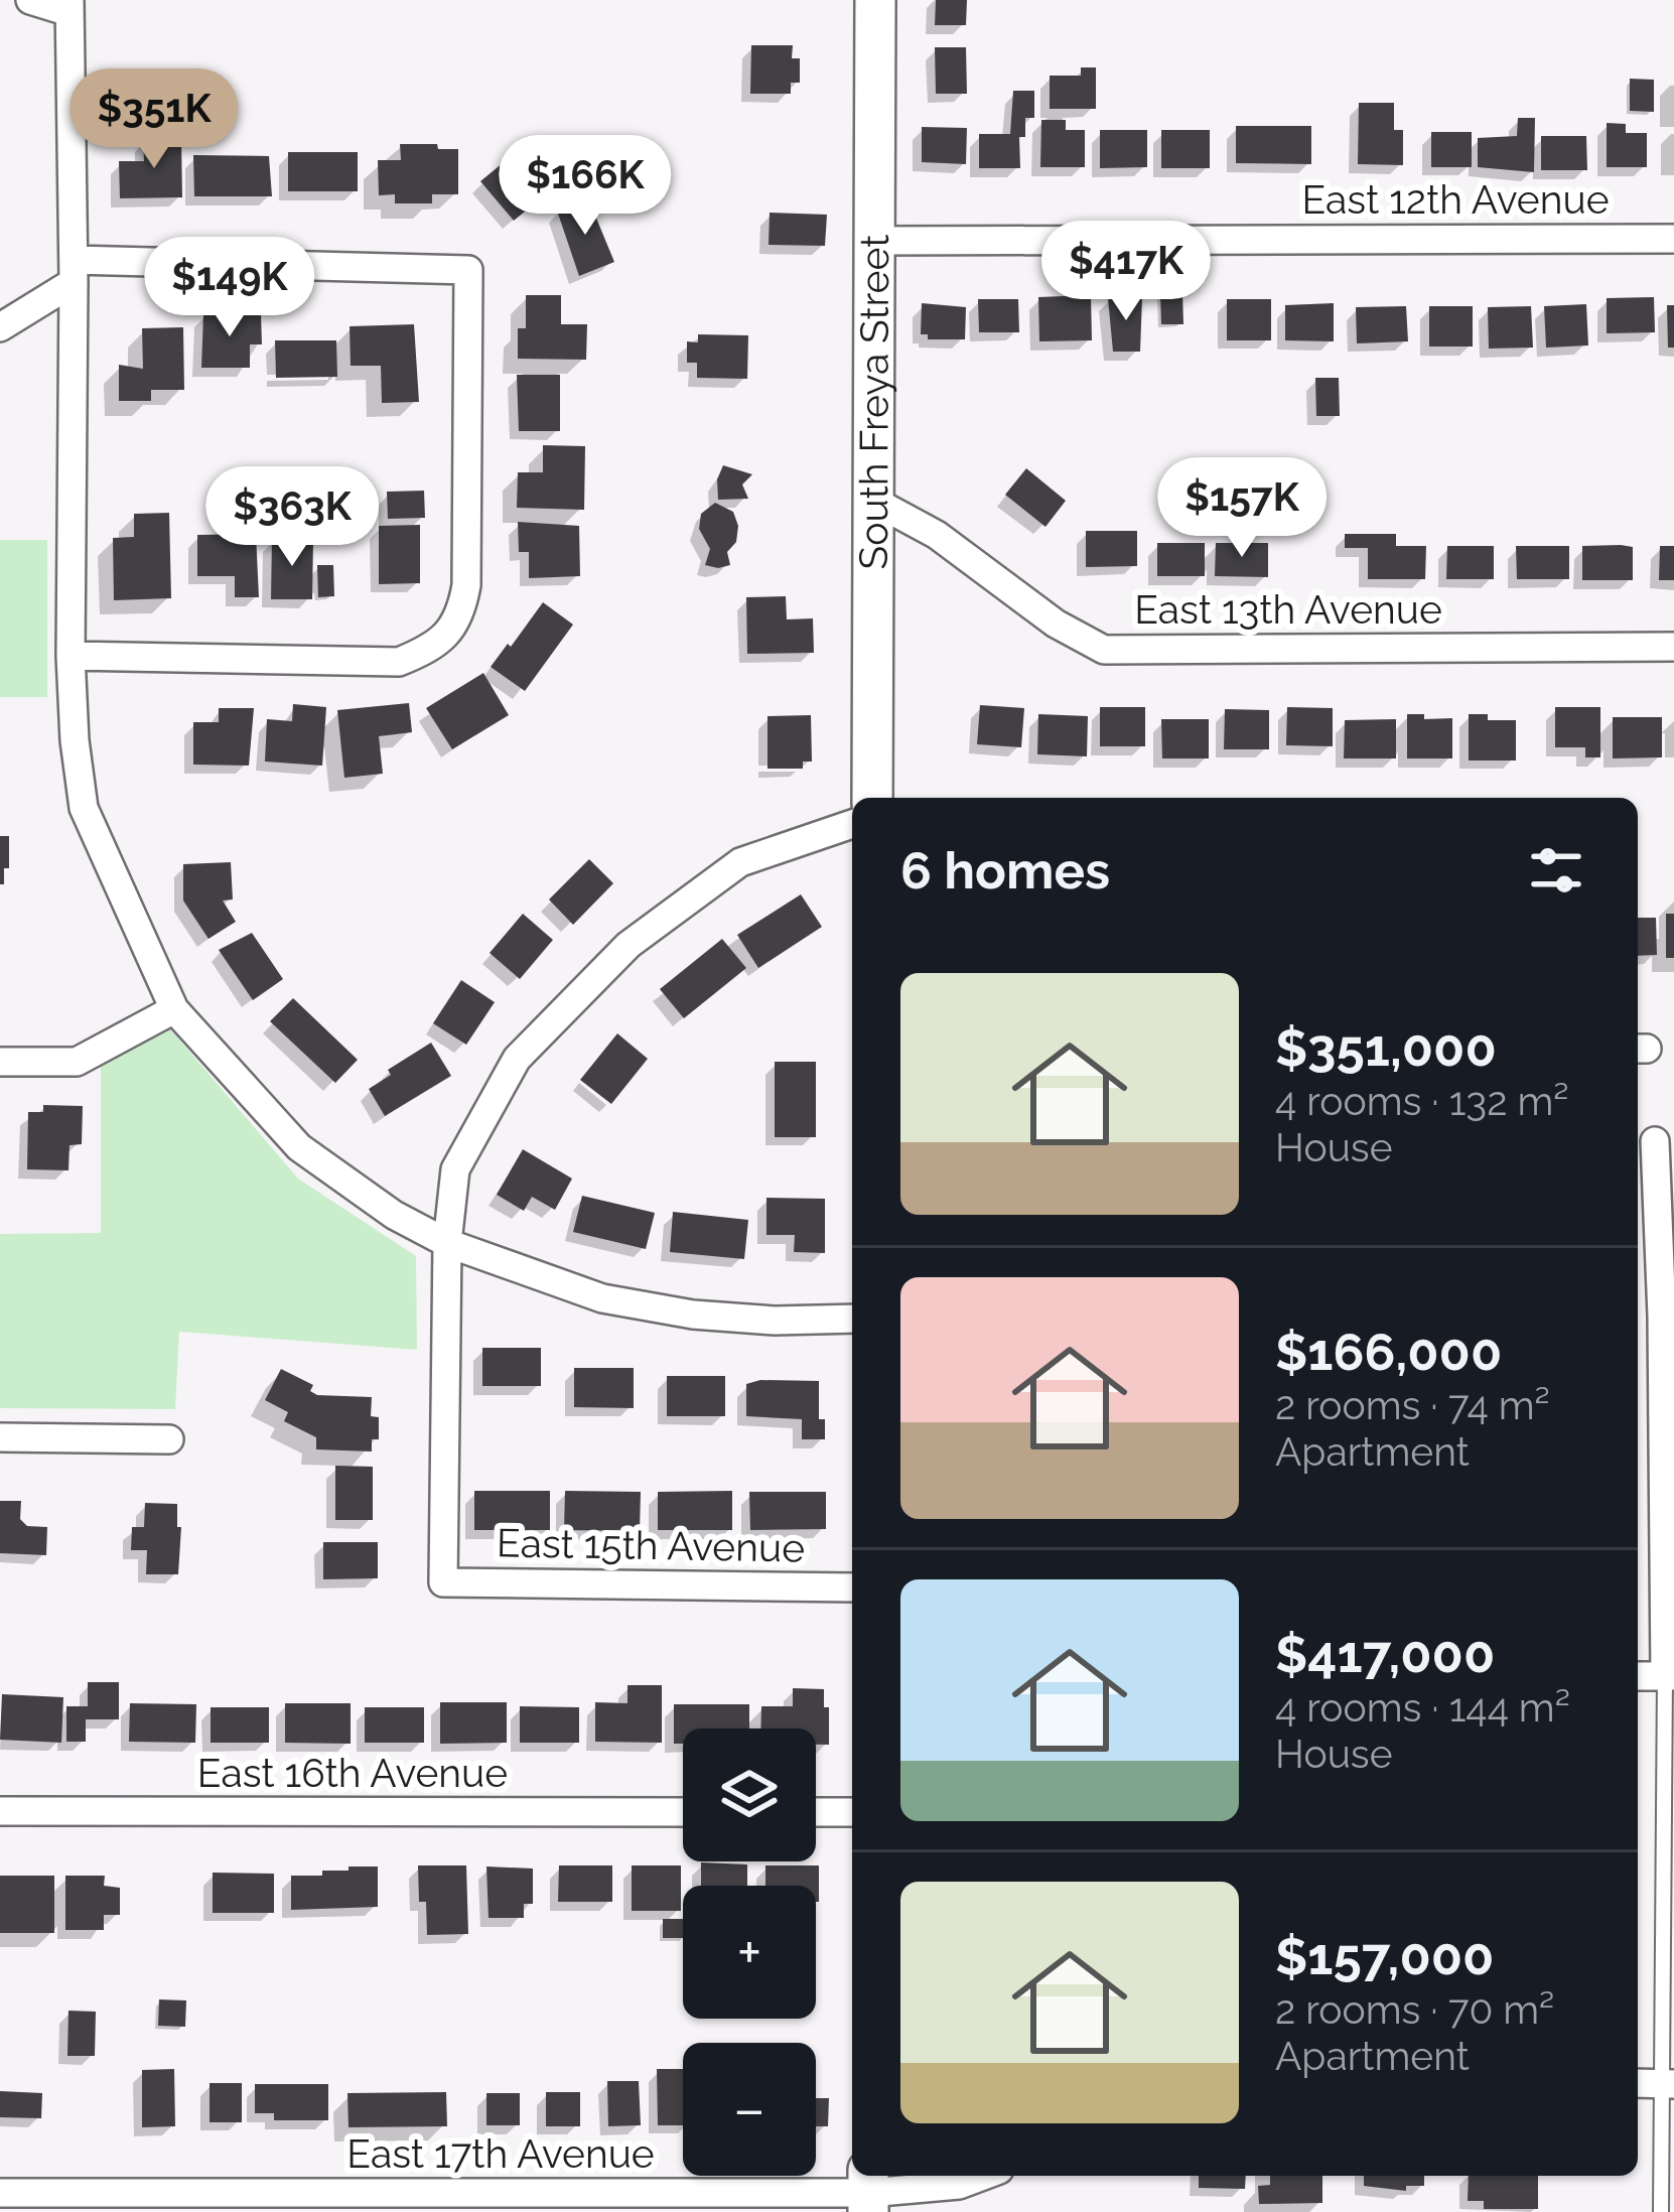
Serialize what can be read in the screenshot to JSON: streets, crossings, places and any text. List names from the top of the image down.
{
  "streets": {
    "main road": ["South Freya Street"],
    "street": [
      "East 12th Avenue",
      "East 13th Avenue",
      "East 15th Avenue",
      "East 16th Avenue",
      "East 17th Avenue"
    ]
  },
  "crossings": [
    ["East 12th Avenue", "South Freya Street"],
    ["South Freya Street", "East 13th Avenue"]
  ],
  "page": {
    "price": [
      "$351K",
      "$166K",
      "$417K",
      "$149K",
      "$157K",
      "$363K"
    ],
    "heading": "6 homes",
    "list": [
      {
        "name": "$351,000",
        "note": "4 rooms · 132 m² · House"
      },
      {
        "name": "$166,000",
        "note": "2 rooms · 74 m² · Apartment"
      },
      {
        "name": "$417,000",
        "note": "4 rooms · 144 m² · House"
      },
      {
        "name": "$157,000",
        "note": "2 rooms · 70 m² · Apartment"
      }
    ],
    "map_buttons": ["+", "−"]
  }
}
